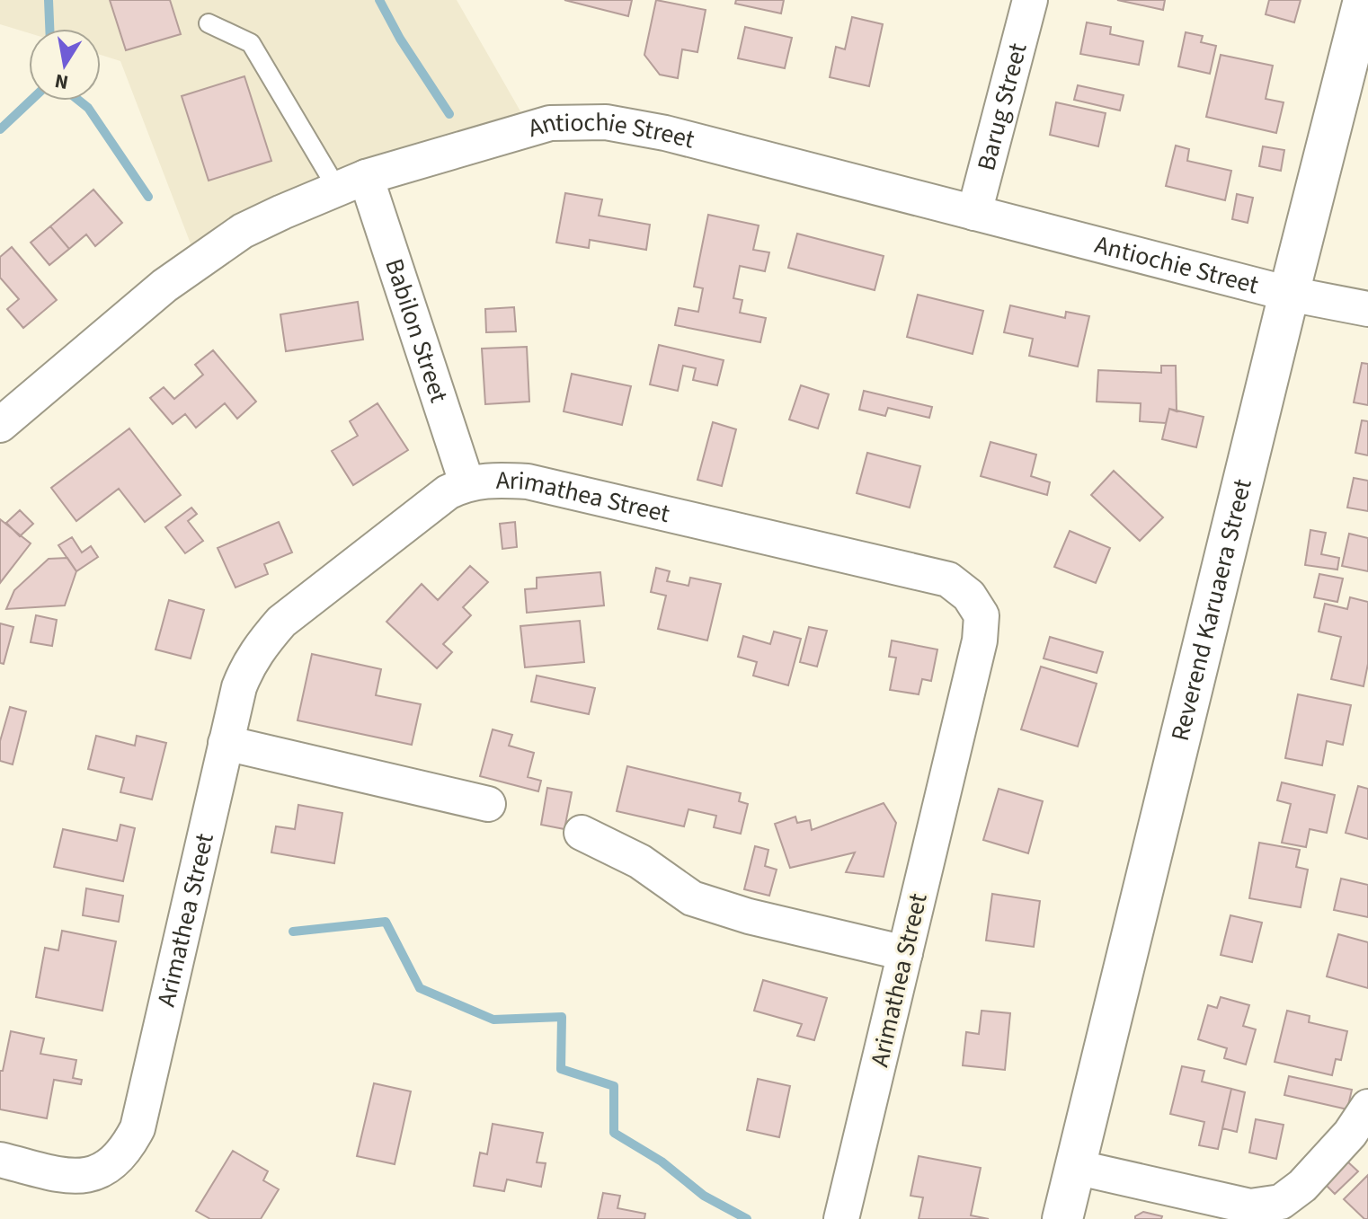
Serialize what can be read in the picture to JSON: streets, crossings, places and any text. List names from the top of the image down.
{
  "streets": {
    "street": [
      "Barug Street",
      "Antiochie Street",
      "Babilon Street",
      "Arimathea Street",
      "Reverend Karuaera Street"
    ]
  },
  "crossings": [
    ["Barug Street", "Antiochie Street"],
    ["Antiochie Street", "Babilon Street"],
    ["Antiochie Street", "Reverend Karuaera Street"],
    ["Babilon Street", "Arimathea Street"]
  ],
  "north": "bottom"
}
